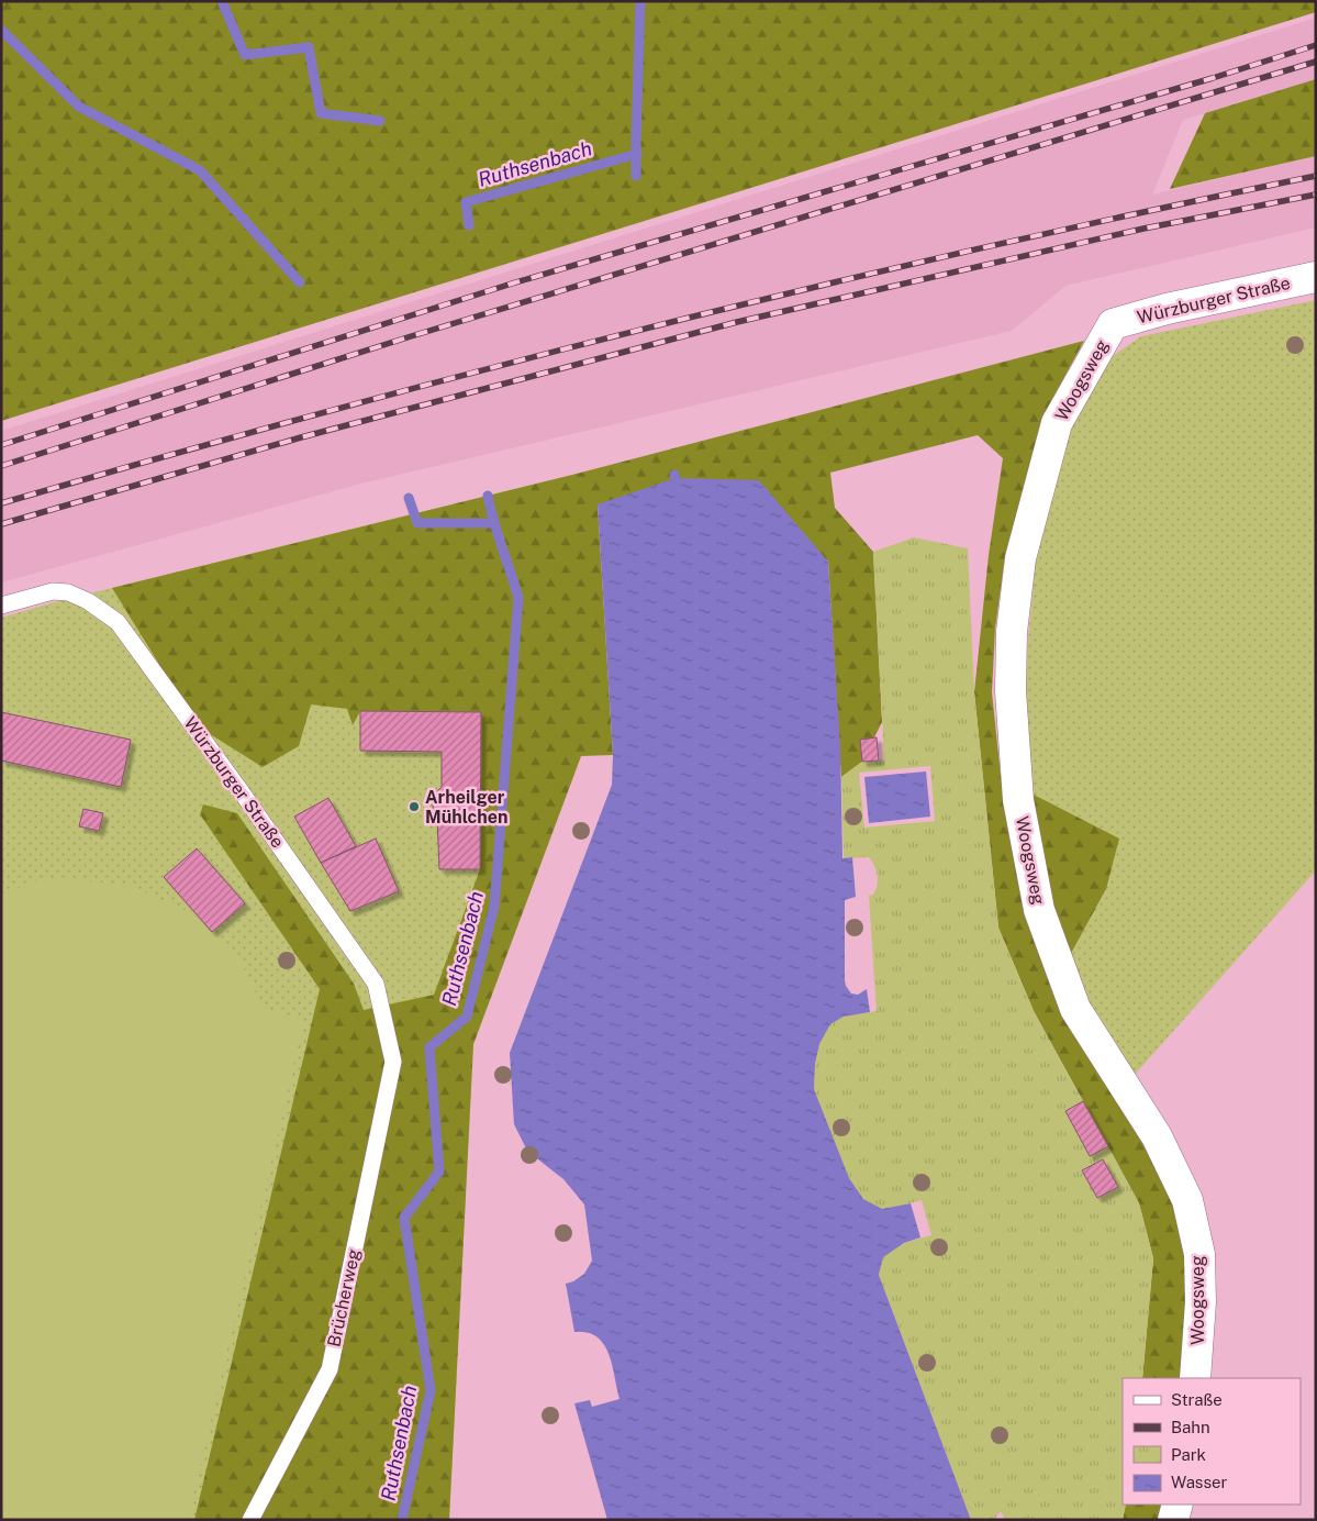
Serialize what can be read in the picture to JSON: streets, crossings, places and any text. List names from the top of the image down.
{
  "streets": {
    "street": ["Würzburger Straße", "Woogsweg"],
    "lane": ["Brücherweg"]
  },
  "crossings": [
    ["Würzburger Straße", "Woogsweg"],
    ["Würzburger Straße", "Brücherweg"]
  ],
  "water": ["Ruthsenbach"],
  "places": ["Arheilger Mühlchen"],
  "legend": [
    "Straße",
    "Bahn",
    "Park",
    "Wasser"
  ]
}
